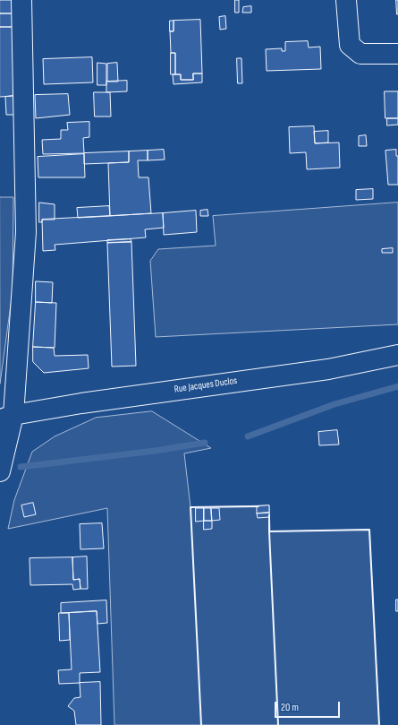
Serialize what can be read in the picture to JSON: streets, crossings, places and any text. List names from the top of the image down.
{
  "streets": {
    "street": ["Rue Jacques Duclos"]
  },
  "scale_bar": "20 m"
}
